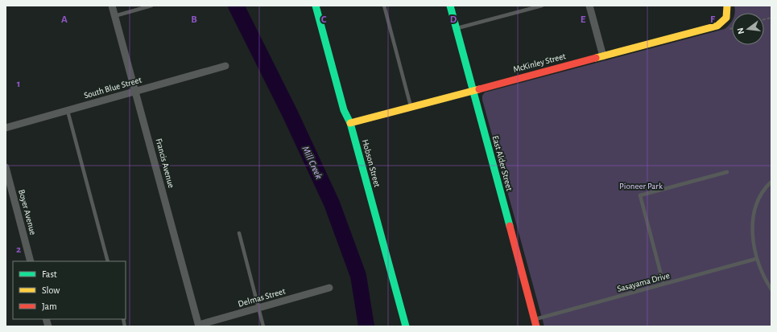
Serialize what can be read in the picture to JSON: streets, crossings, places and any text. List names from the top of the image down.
{
  "streets": {
    "street": [
      "McKinley Street",
      "South Blue Street",
      "Francis Avenue",
      "Hobson Street",
      "East Alder Street",
      "Boyer Avenue",
      "Delmas Street"
    ],
    "lane": ["Sasayama Drive"]
  },
  "crossings": [
    ["McKinley Street", "Hobson Street"],
    ["McKinley Street", "East Alder Street"],
    ["South Blue Street", "Francis Avenue"],
    ["Francis Avenue", "Delmas Street"],
    ["East Alder Street", "Sasayama Drive"]
  ],
  "water": ["Mill Creek"],
  "parks": ["Pioneer Park"],
  "legend": ["Fast", "Slow", "Jam"],
  "north": "left",
  "grid": {
    "columns": [
      "A",
      "B",
      "C",
      "D",
      "E",
      "F"
    ],
    "rows": ["1", "2"]
  }
}
